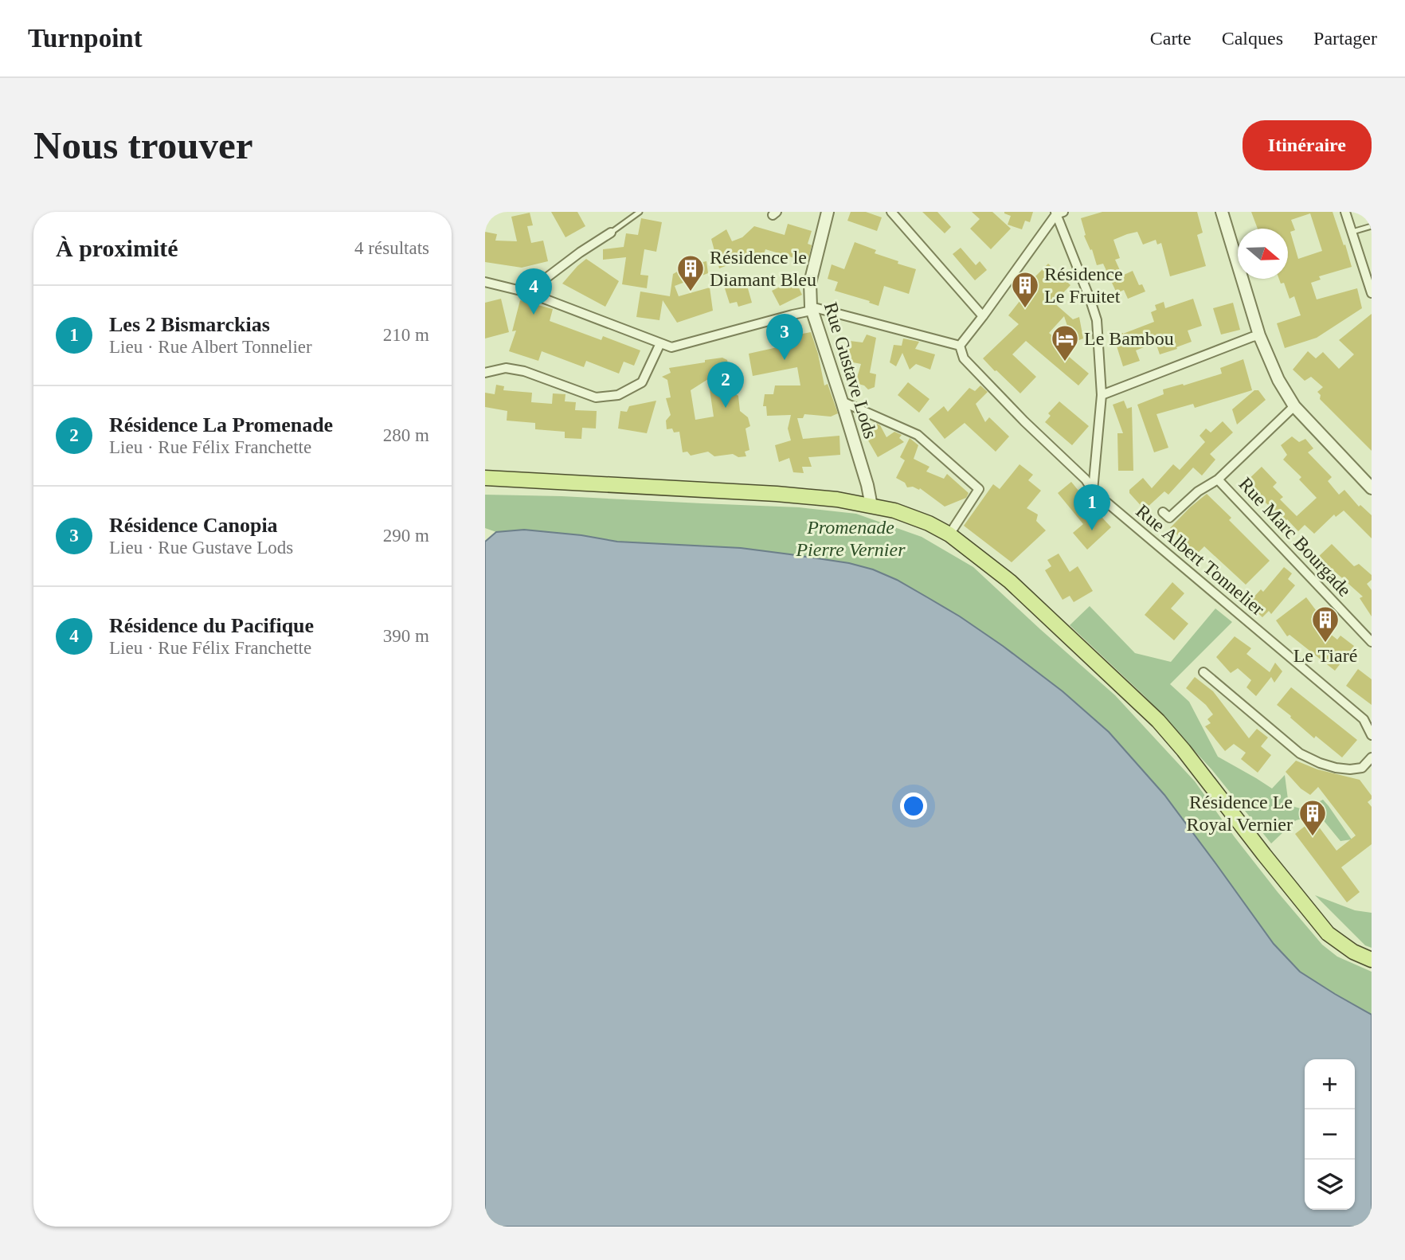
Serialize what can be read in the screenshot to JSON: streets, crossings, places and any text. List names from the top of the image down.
{
  "streets": {
    "street": ["Rue Gustave Lods", "Rue Marc Bourgade", "Rue Albert Tonnelier"]
  },
  "parks": ["Promenade Pierre Vernier"],
  "places": {
    "building": [
      "Résidence le Diamant Bleu",
      "Résidence Le Fruitet",
      "Le Tiaré",
      "Résidence Le Royal Vernier"
    ],
    "hotel": ["Le Bambou"]
  },
  "north": "right",
  "page": {
    "header": "Turnpoint",
    "nav": ["Carte", "Calques", "Partager"],
    "buttons": "Itinéraire",
    "title": "Nous trouver",
    "heading": ["À proximité", "4 résultats"],
    "pins": [
      "4",
      "3",
      "2",
      "1"
    ],
    "list": [
      {
        "mark": "1",
        "name": "Les 2 Bismarckias",
        "note": "Lieu · Rue Albert Tonnelier",
        "value": "210 m"
      },
      {
        "mark": "2",
        "name": "Résidence La Promenade",
        "note": "Lieu · Rue Félix Franchette",
        "value": "280 m"
      },
      {
        "mark": "3",
        "name": "Résidence Canopia",
        "note": "Lieu · Rue Gustave Lods",
        "value": "290 m"
      },
      {
        "mark": "4",
        "name": "Résidence du Pacifique",
        "note": "Lieu · Rue Félix Franchette",
        "value": "390 m"
      }
    ],
    "map_buttons": ["+", "−"]
  }
}
